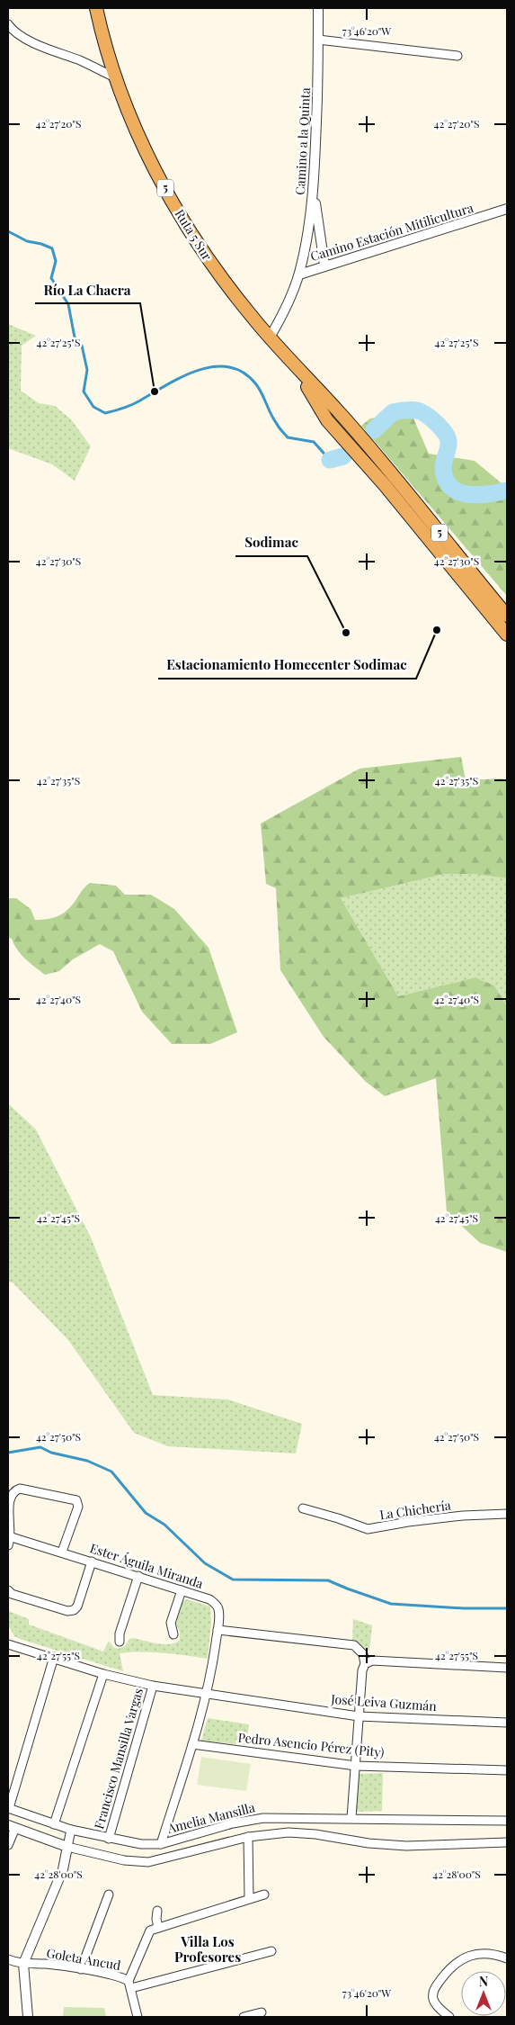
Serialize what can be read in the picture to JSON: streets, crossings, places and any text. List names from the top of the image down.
{
  "streets": {
    "highway": ["5", "Ruta 5 Sur"],
    "street": [
      "Camino a la Quinta",
      "Camino Estación Mitilicultura",
      "La Chichería",
      "Ester Águila Miranda",
      "José Leiva Guzmán",
      "Pedro Asencio Pérez (Pity)",
      "Francisco Mansilla Vargas",
      "Amelia Mansilla",
      "Goleta Ancud"
    ]
  },
  "crossings": [
    ["Camino a la Quinta", "Camino Estación Mitilicultura"],
    ["Camino Estación Mitilicultura", "Ruta 5 Sur"],
    ["Ester Águila Miranda", "José Leiva Guzmán"],
    ["Ester Águila Miranda", "Pedro Asencio Pérez (Pity)"],
    ["Ester Águila Miranda", "Amelia Mansilla"],
    ["José Leiva Guzmán", "Francisco Mansilla Vargas"],
    ["Francisco Mansilla Vargas", "Amelia Mansilla"]
  ],
  "districts": ["Villa Los Profesores"],
  "places": ["Río La Chacra", "Estacionamiento Homecenter Sodimac", "Sodimac"],
  "north": "top",
  "coordinates": [
    "73°46'20\"W",
    "42°27'20\"S",
    "42°27'25\"S",
    "42°27'30\"S",
    "42°27'35\"S",
    "42°27'40\"S",
    "42°27'45\"S",
    "42°27'50\"S",
    "42°27'55\"S",
    "42°28'00\"S"
  ]
}
